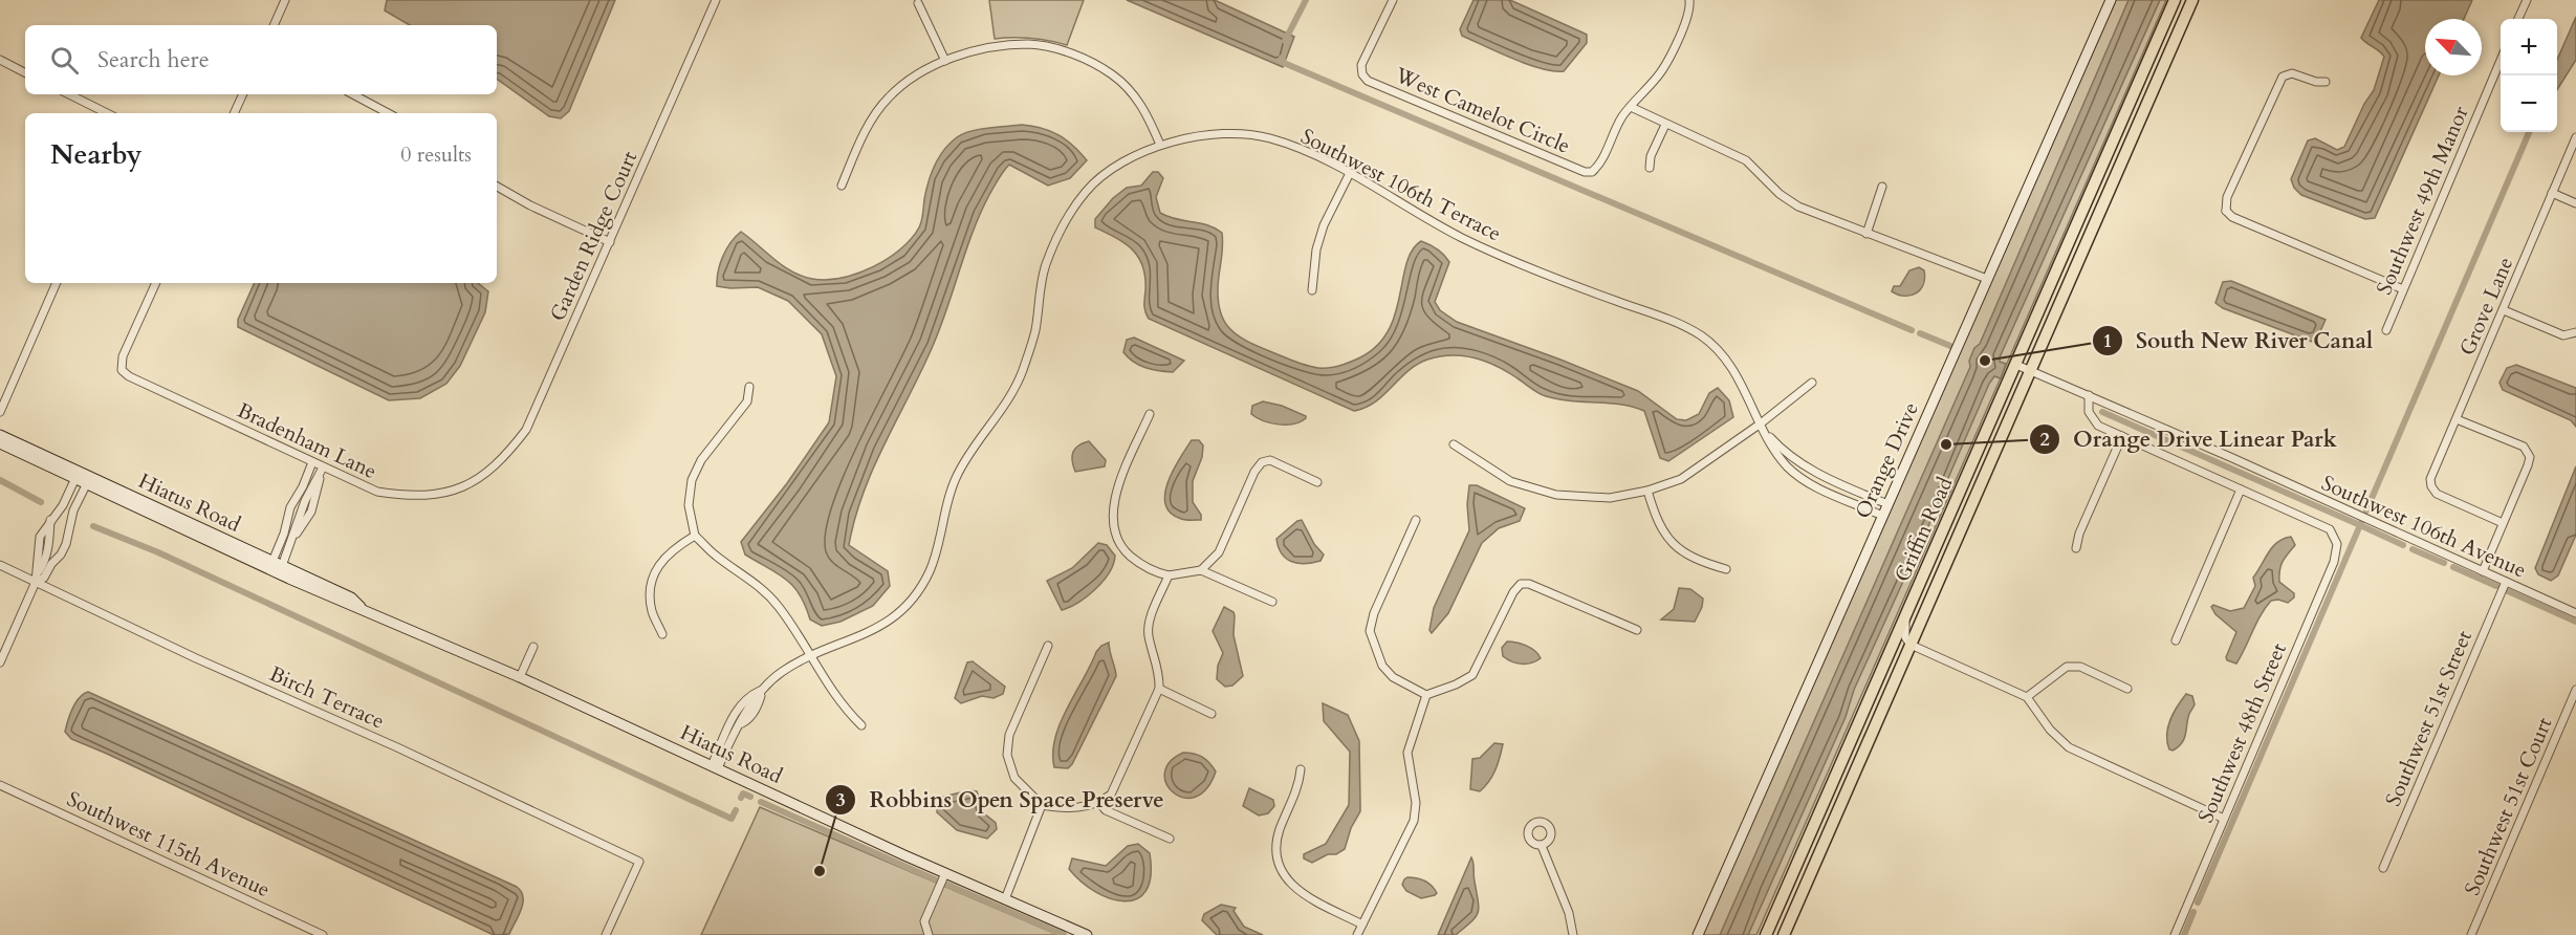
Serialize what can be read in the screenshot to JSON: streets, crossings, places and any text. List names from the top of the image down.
{
  "streets": {
    "main road": ["Griffin Road"],
    "street": [
      "West Camelot Circle",
      "Southwest 106th Terrace",
      "Southwest 49th Manor",
      "Garden Ridge Court",
      "Grove Lane",
      "Bradenham Lane",
      "Orange Drive",
      "Hiatus Road",
      "Southwest 106th Avenue",
      "Birch Terrace",
      "Southwest 51st Street",
      "Southwest 48th Street",
      "Southwest 51st Court",
      "Southwest 115th Avenue"
    ]
  },
  "crossings": [
    ["Southwest 106th Terrace", "Orange Drive"],
    ["Southwest 106th Terrace", "Hiatus Road"],
    ["Garden Ridge Court", "Bradenham Lane"],
    ["Southwest 106th Avenue", "Griffin Road"],
    ["Southwest 106th Avenue", "Southwest 51st Street"]
  ],
  "places": ["South New River Canal", "Orange Drive Linear Park", "Robbins Open Space Preserve"],
  "north": "top left",
  "page": {
    "map_buttons": ["+", "−"],
    "search": "Search here",
    "heading": ["Nearby", "0 results"]
  }
}
